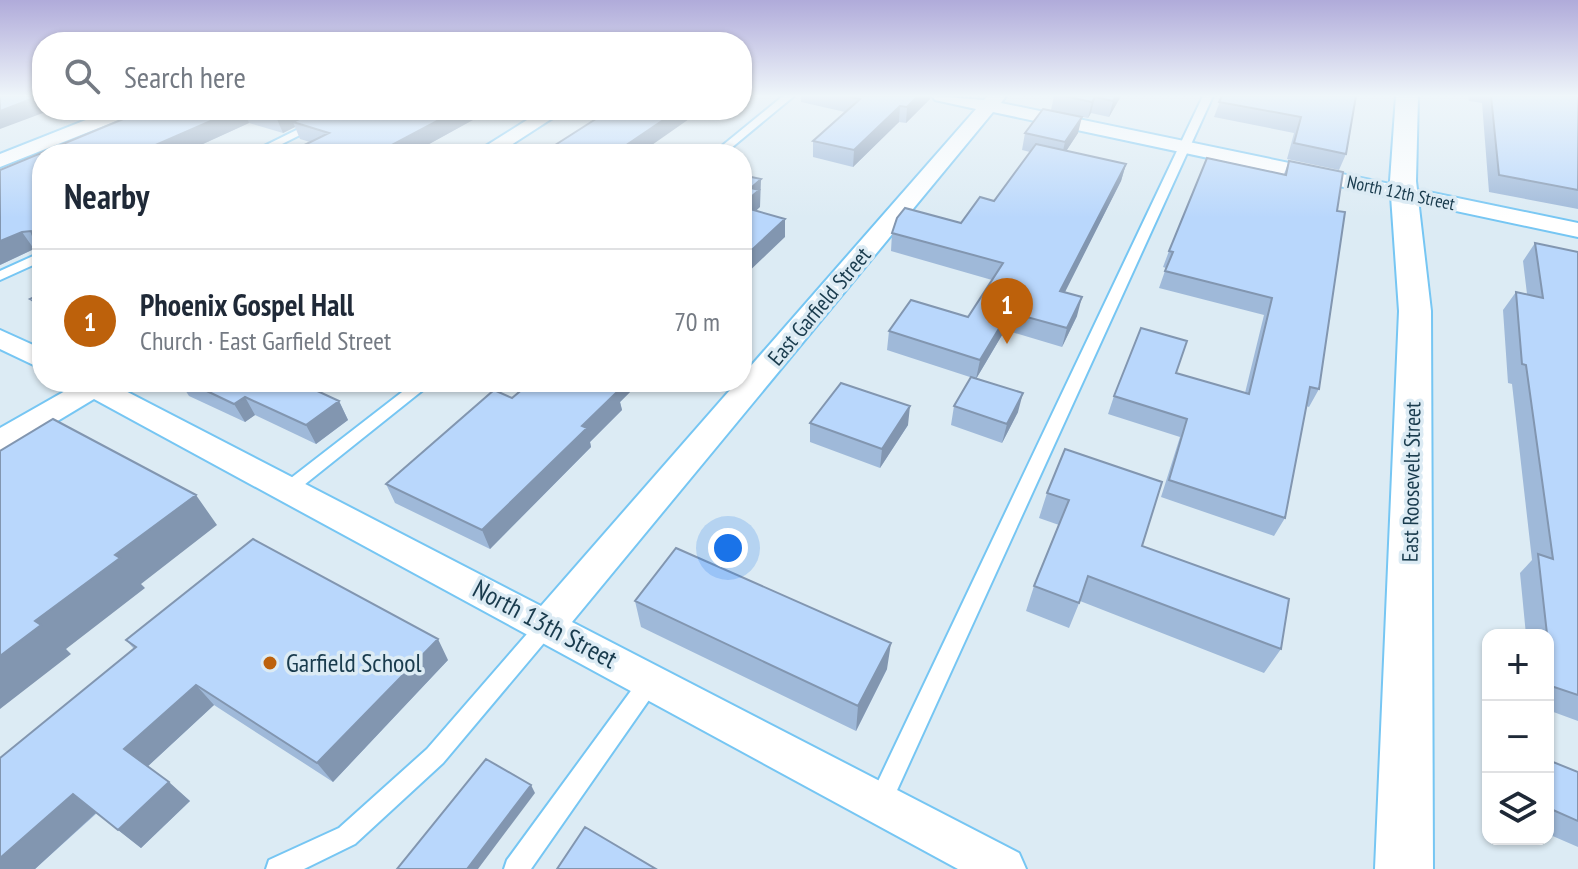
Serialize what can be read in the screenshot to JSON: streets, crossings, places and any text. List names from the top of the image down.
{
  "streets": {
    "street": [
      "North 12th Street",
      "East Garfield Street",
      "East Roosevelt Street",
      "North 13th Street"
    ]
  },
  "crossings": [
    ["North 12th Street", "East Roosevelt Street"],
    ["East Garfield Street", "North 13th Street"]
  ],
  "places": ["Garfield School"],
  "page": {
    "search": "Search here",
    "heading": "Nearby",
    "list": [
      {
        "mark": "1",
        "name": "Phoenix Gospel Hall",
        "note": "Church · East Garfield Street",
        "value": "70 m"
      }
    ],
    "pins": "1",
    "map_buttons": ["+", "−"]
  }
}
